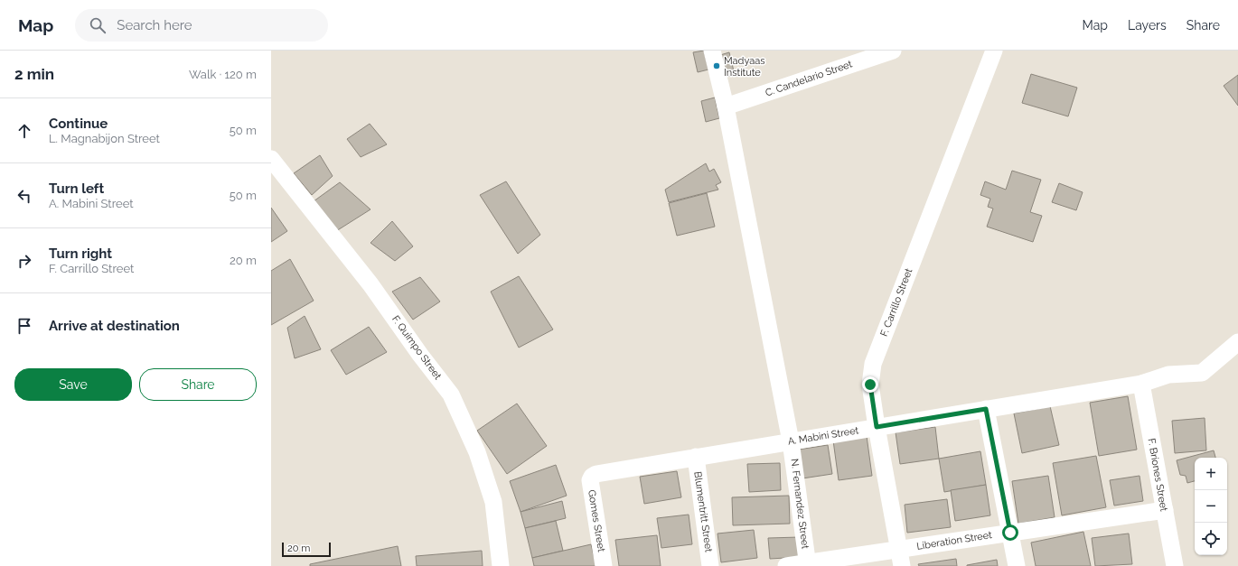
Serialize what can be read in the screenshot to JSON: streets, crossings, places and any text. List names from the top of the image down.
{
  "streets": {
    "street": [
      "C. Candelario Street",
      "F. Carrillo Street",
      "F. Quimpo Street",
      "A. Mabini Street",
      "F. Briones Street",
      "N. Fernandez Street",
      "Blumentritt Street",
      "Gomes Street",
      "Liberation Street"
    ]
  },
  "crossings": [
    ["C. Candelario Street", "N. Fernandez Street"],
    ["F. Carrillo Street", "A. Mabini Street"],
    ["F. Carrillo Street", "Liberation Street"],
    ["A. Mabini Street", "F. Briones Street"],
    ["A. Mabini Street", "N. Fernandez Street"],
    ["A. Mabini Street", "Blumentritt Street"],
    ["A. Mabini Street", "Gomes Street"],
    ["F. Briones Street", "Liberation Street"],
    ["N. Fernandez Street", "Liberation Street"]
  ],
  "places": ["Madyaas Institute"],
  "scale_bar": "20 m",
  "page": {
    "header": "Map",
    "search": "Search here",
    "nav": ["Map", "Layers", "Share"],
    "heading": ["2 min", "Walk · 120 m"],
    "list": [
      ["Continue", "L. Magnabijon Street", "50 m"],
      ["Turn left", "A. Mabini Street", "50 m"],
      ["Turn right", "F. Carrillo Street", "20 m"],
      "Arrive at destination"
    ],
    "buttons": ["Save", "Share"],
    "map_buttons": ["+", "−"],
    "scale": "20 m"
  }
}
